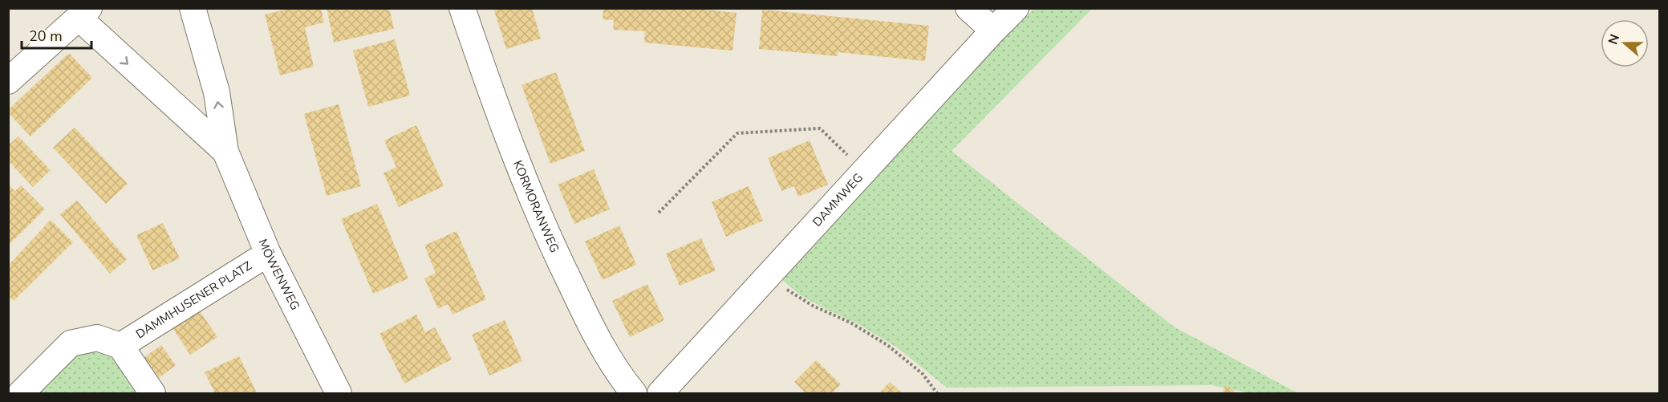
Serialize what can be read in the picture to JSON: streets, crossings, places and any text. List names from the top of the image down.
{
  "streets": {
    "street": [
      "DAMMWEG",
      "KORMORANWEG",
      "MÖWENWEG",
      "DAMMHUSENER PLATZ"
    ]
  },
  "crossings": [
    ["MÖWENWEG", "DAMMHUSENER PLATZ"]
  ],
  "scale_bar": "20 m",
  "north": "left"
}
